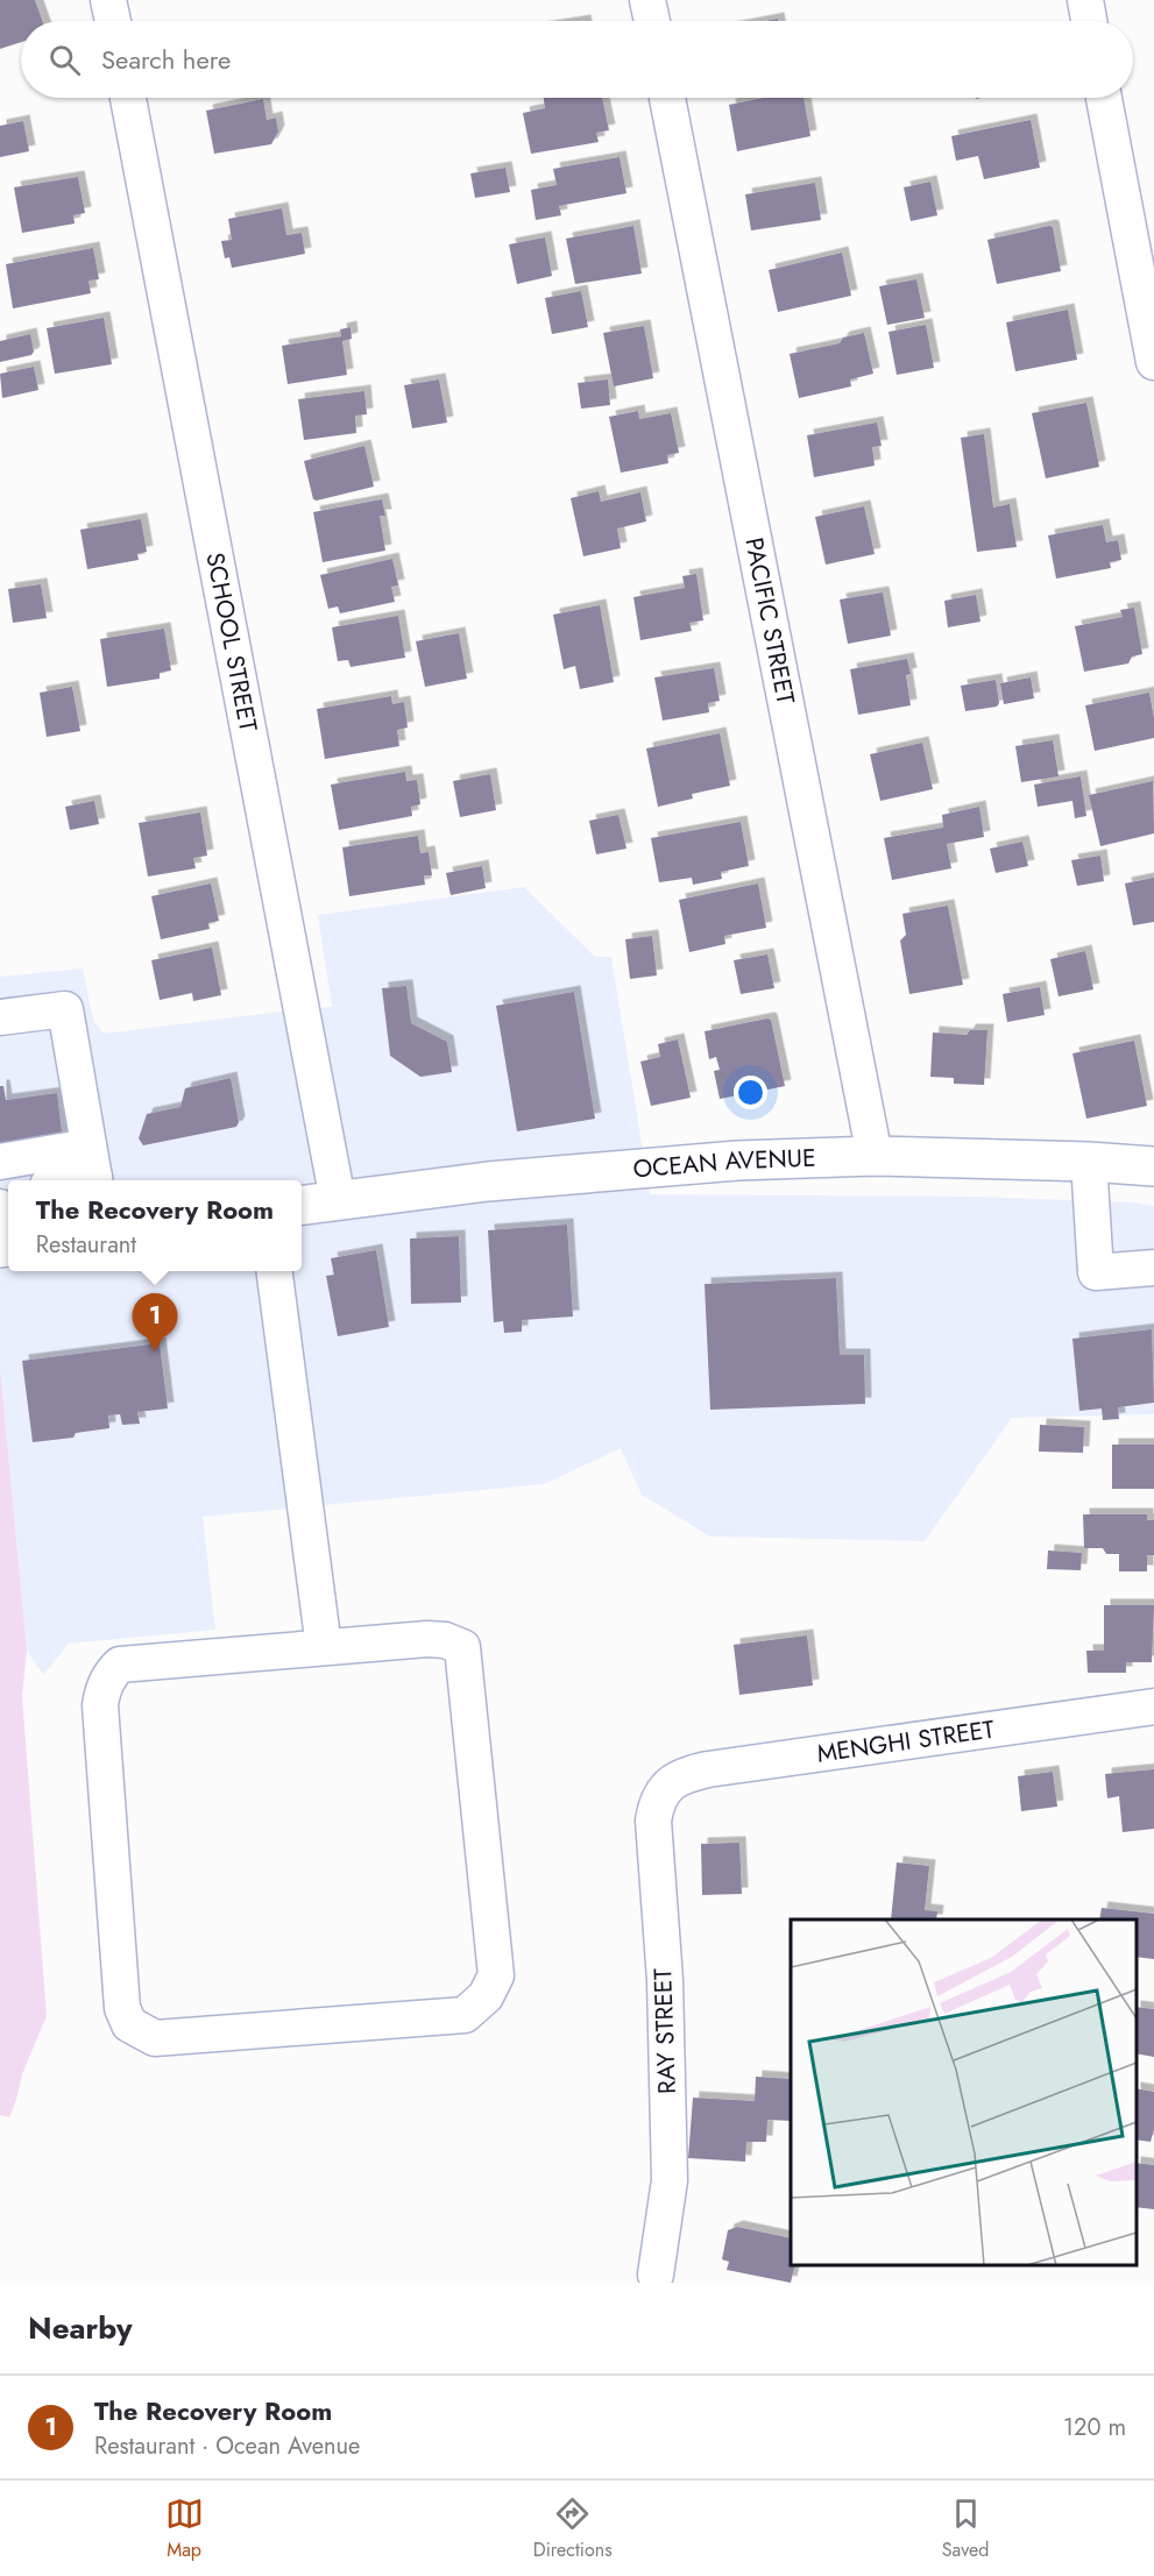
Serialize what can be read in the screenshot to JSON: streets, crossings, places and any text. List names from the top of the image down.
{
  "streets": {
    "main road": ["OCEAN AVENUE"],
    "street": [
      "PACIFIC STREET",
      "SCHOOL STREET",
      "MENGHI STREET",
      "RAY STREET"
    ]
  },
  "crossings": [
    ["PACIFIC STREET", "OCEAN AVENUE"],
    ["SCHOOL STREET", "OCEAN AVENUE"],
    ["MENGHI STREET", "RAY STREET"]
  ],
  "page": {
    "search": "Search here",
    "popup": ["The Recovery Room", "Restaurant"],
    "pins": "1",
    "heading": "Nearby",
    "list": [
      {
        "mark": "1",
        "name": "The Recovery Room",
        "note": "Restaurant · Ocean Avenue",
        "value": "120 m"
      }
    ],
    "nav": ["Map", "Directions", "Saved"]
  }
}
